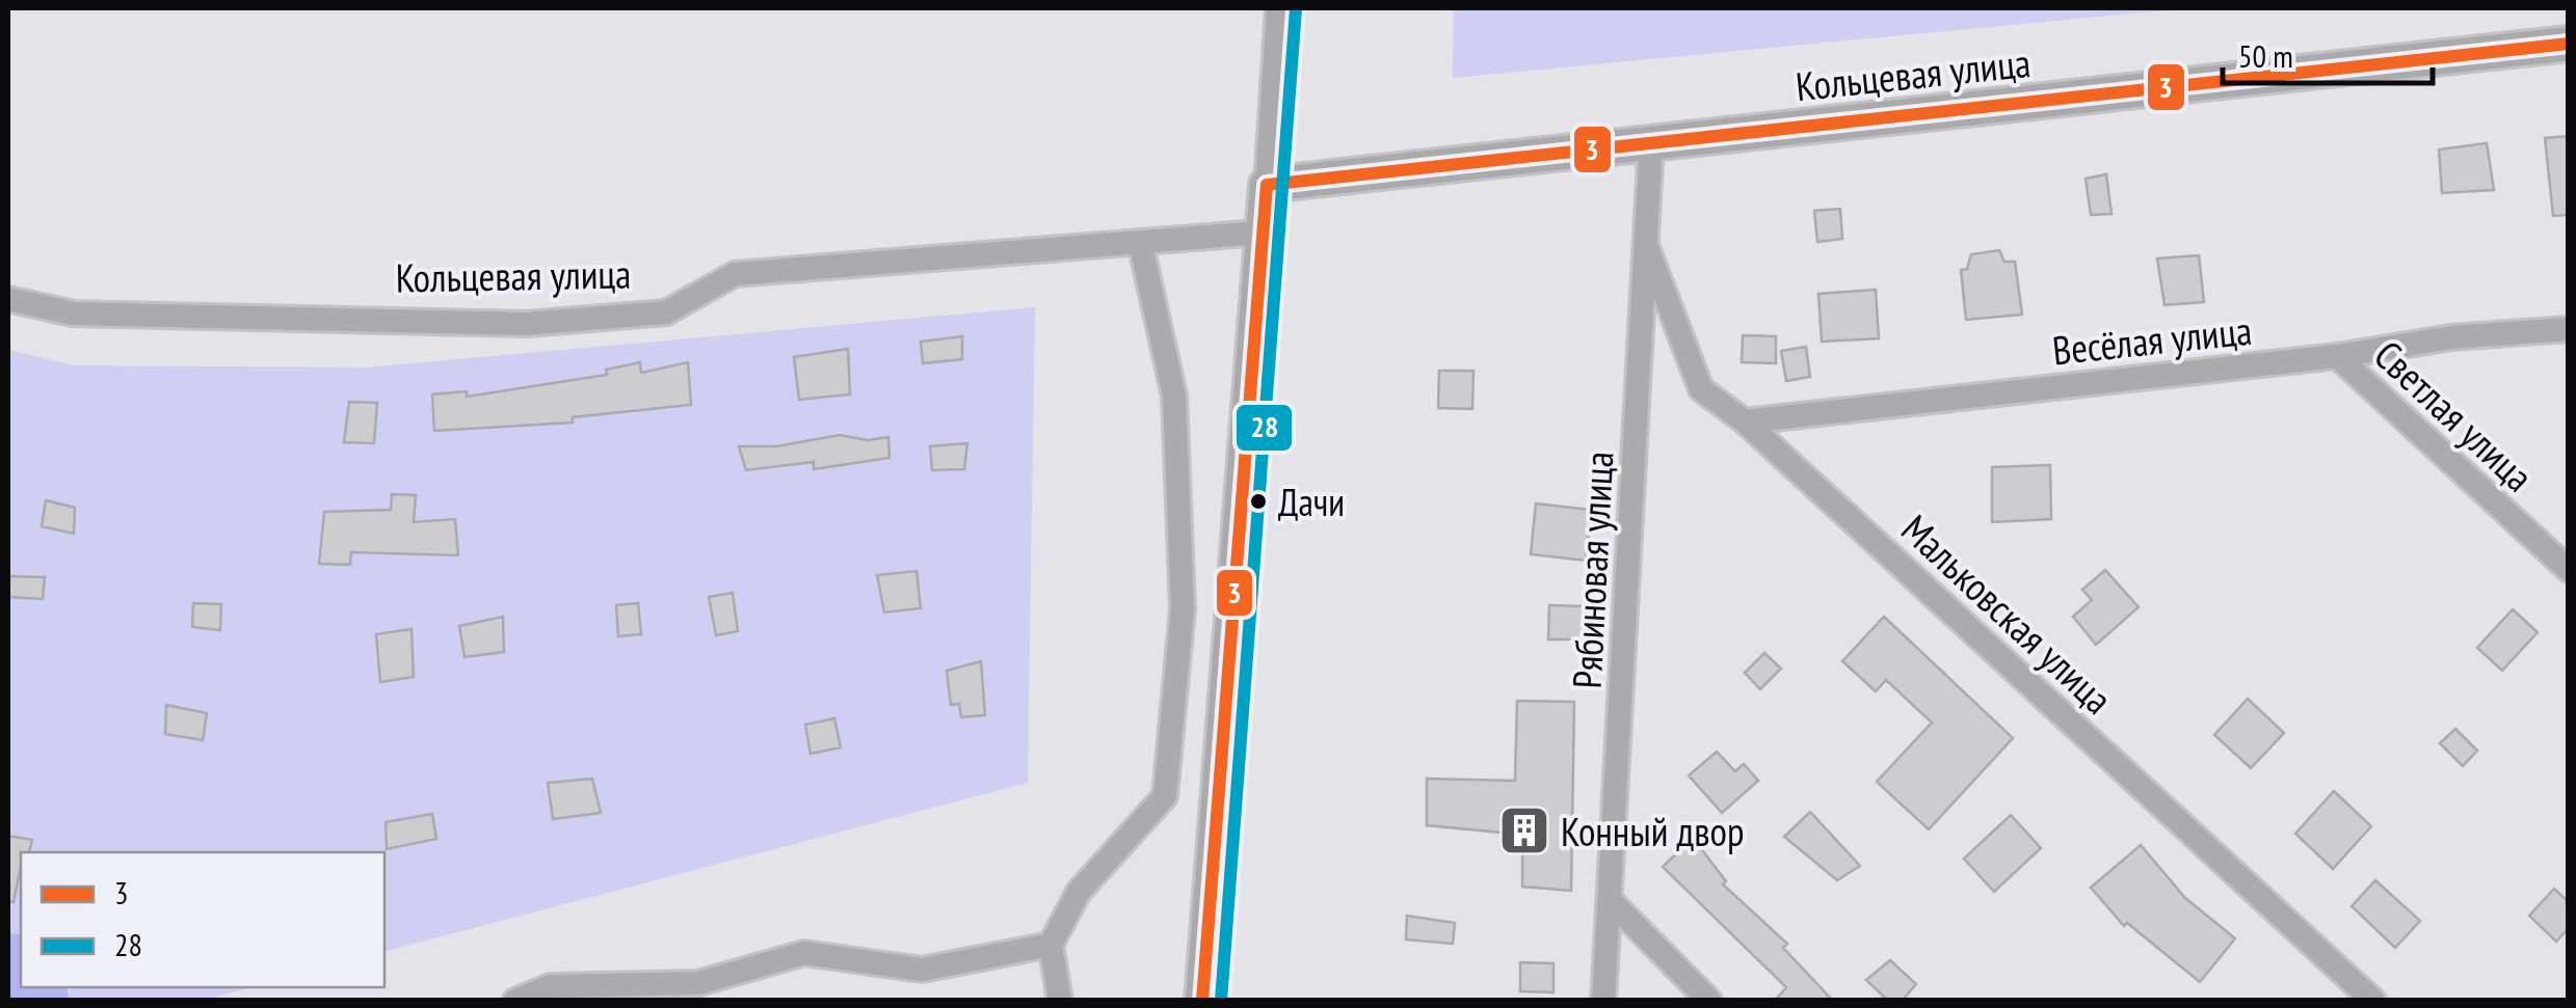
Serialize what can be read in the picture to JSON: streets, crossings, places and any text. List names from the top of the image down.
{
  "streets": {
    "street": [
      "Кольцевая улица",
      "Весёлая улица",
      "Светлая улица",
      "Рябиновая улица",
      "Мальковская улица"
    ]
  },
  "crossings": [
    ["Кольцевая улица", "Рябиновая улица"],
    ["Весёлая улица", "Светлая улица"],
    ["Весёлая улица", "Мальковская улица"],
    ["Рябиновая улица", "Мальковская улица"]
  ],
  "places": {
    "other": ["Дачи"],
    "building": ["Конный двор"]
  },
  "lines": ["transit line 28", "transit line 3"],
  "legend": ["3", "28"],
  "scale_bar": "50 m"
}
